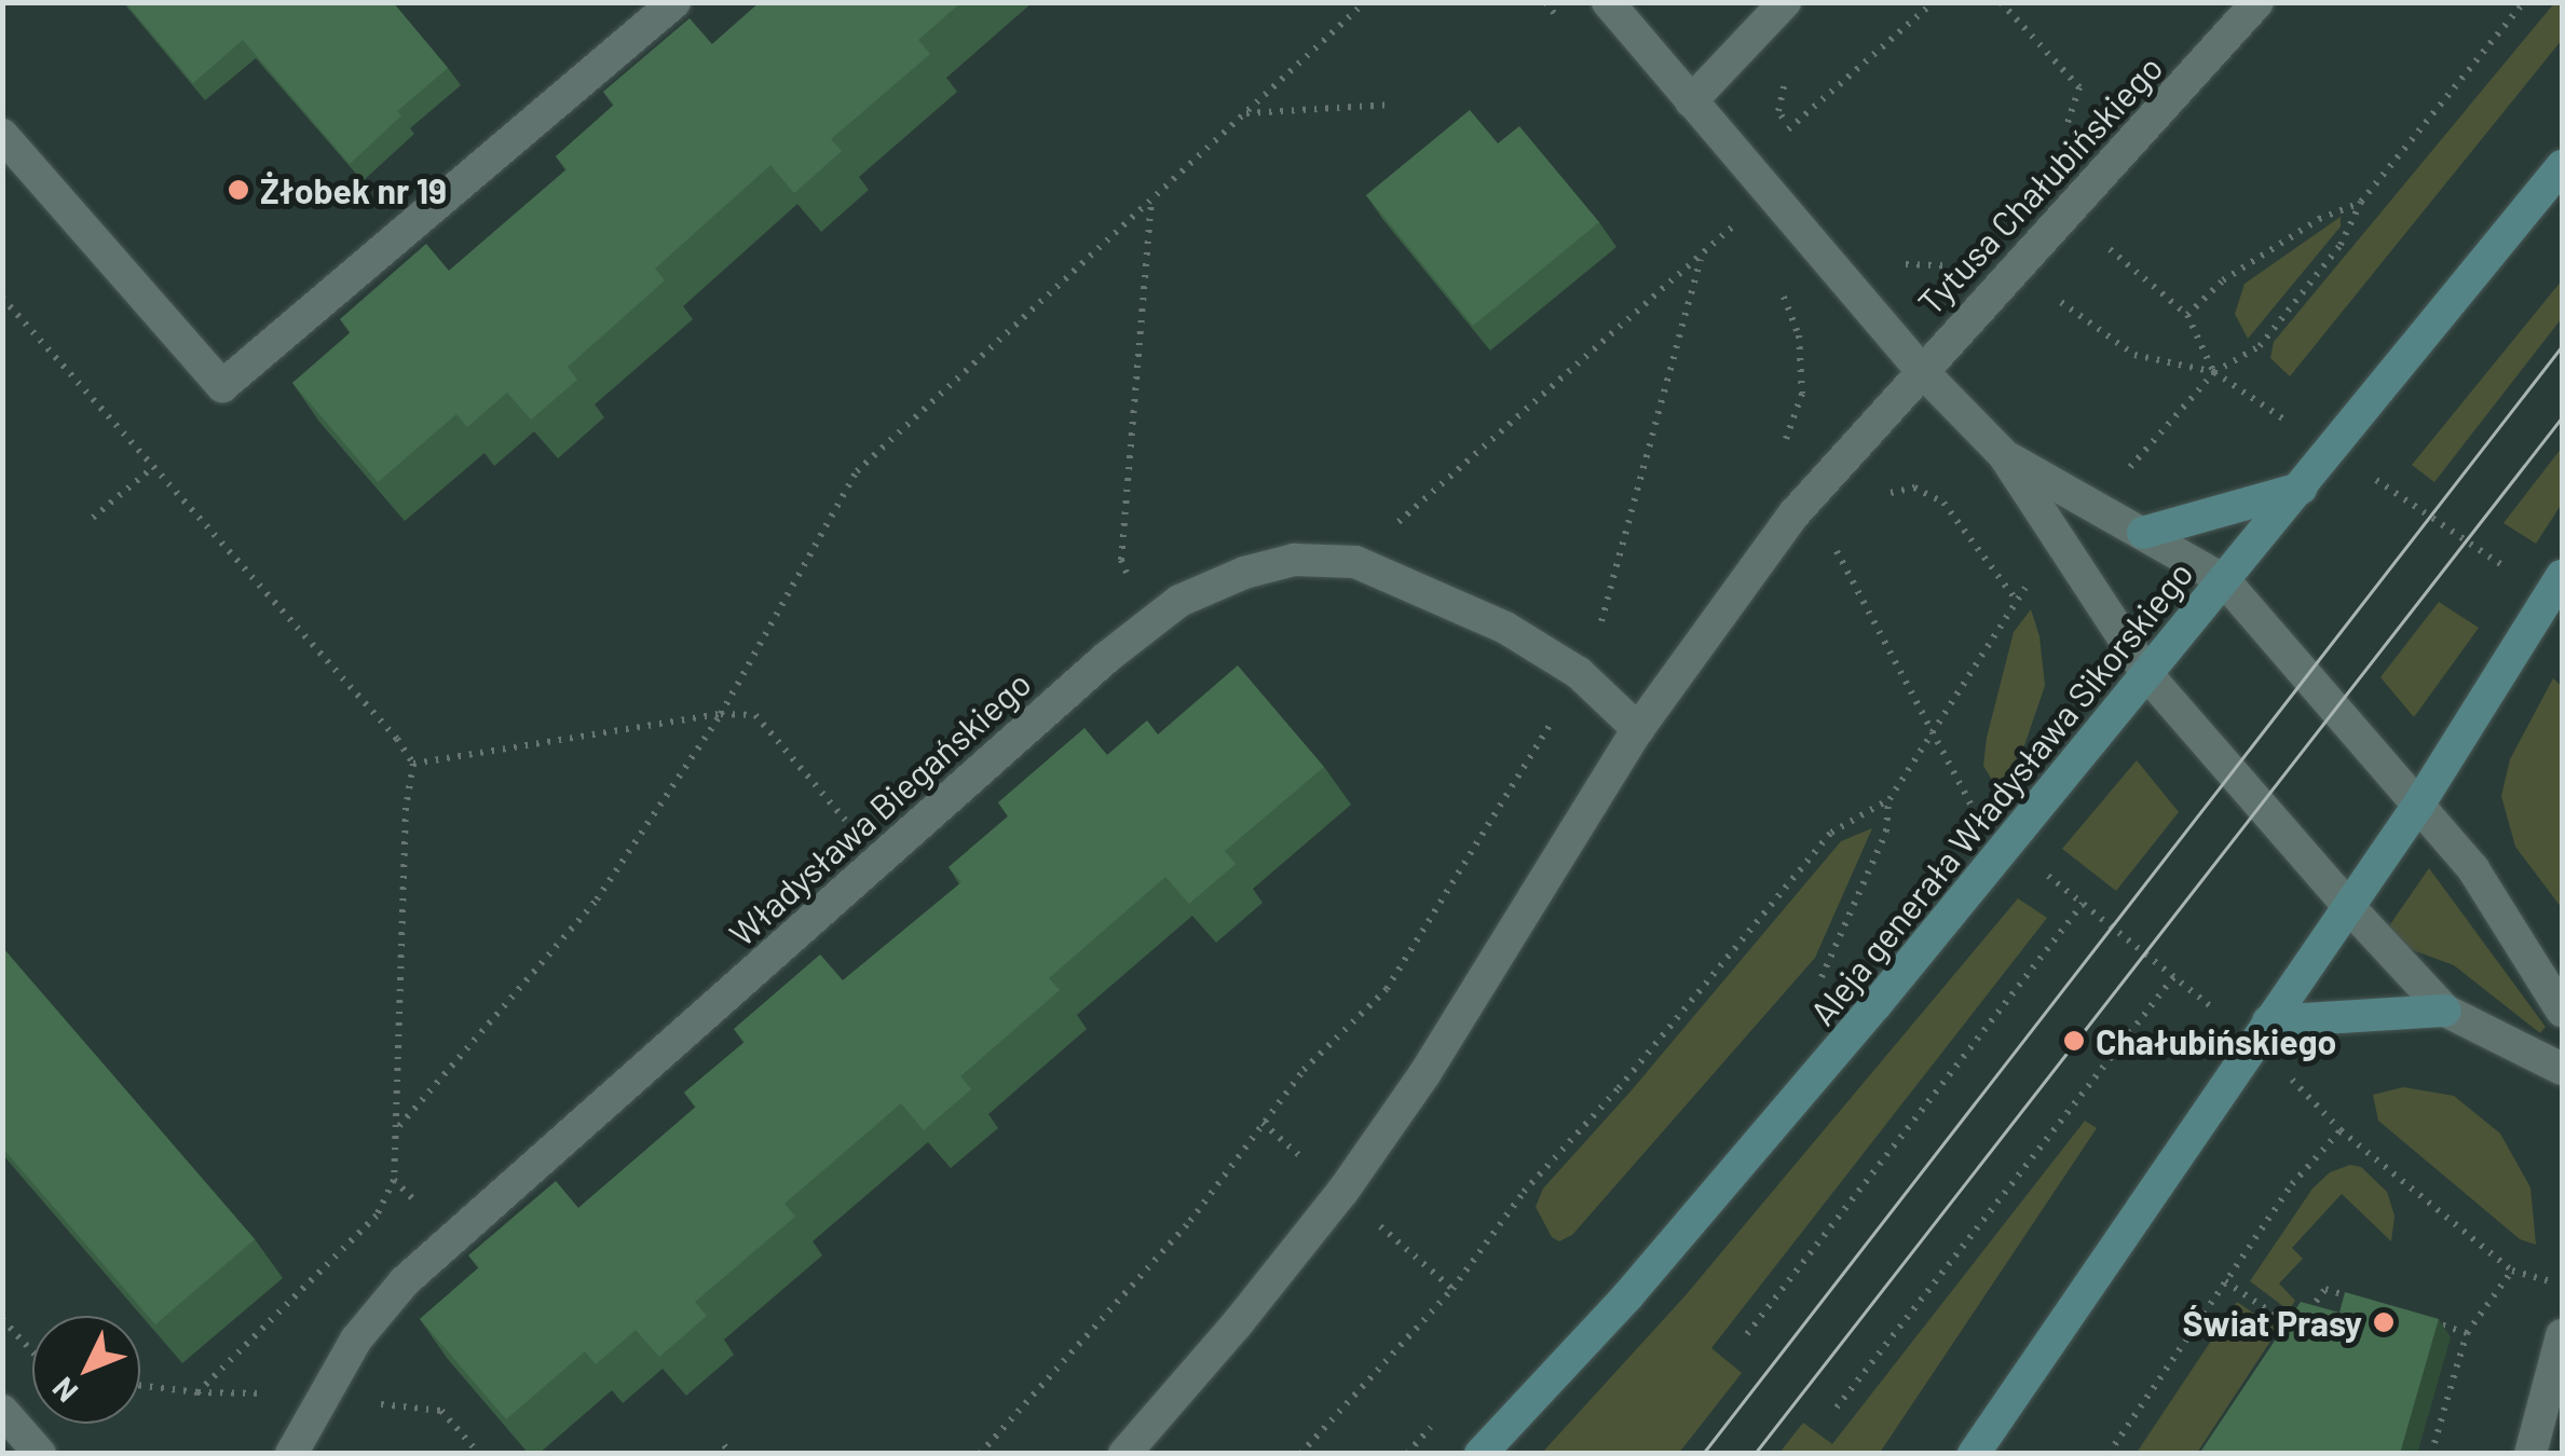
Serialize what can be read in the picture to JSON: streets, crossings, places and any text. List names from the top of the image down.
{
  "streets": {
    "street": ["Tytusa Chałubińskiego", "Aleja generała Władysława Sikorskiego", "Władysława Biegańskiego"]
  },
  "crossings": [
    ["Tytusa Chałubińskiego", "Aleja generała Władysława Sikorskiego"]
  ],
  "places": ["Żłobek nr 19", "Chałubińskiego", "Świat Prasy"],
  "north": "bottom left"
}
